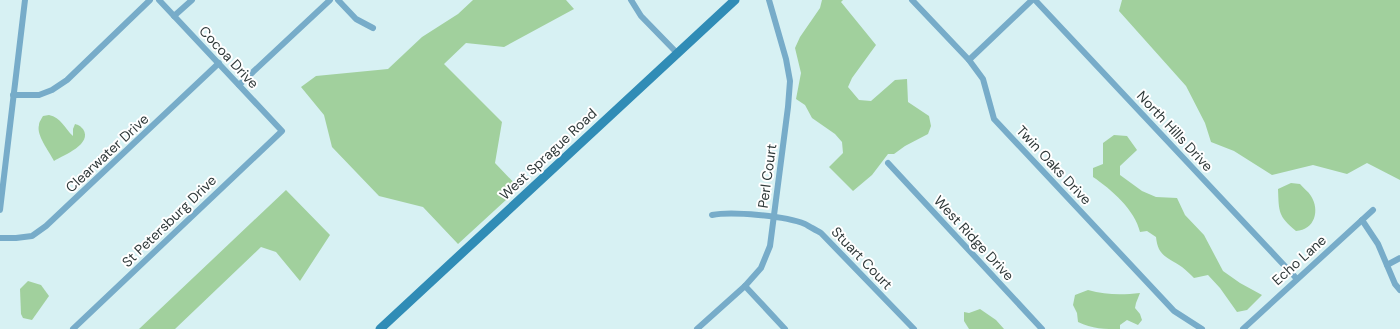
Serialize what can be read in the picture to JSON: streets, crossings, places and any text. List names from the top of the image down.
{
  "streets": {
    "street": [
      "Cocoa Drive",
      "North Hills Drive",
      "Clearwater Drive",
      "West Sprague Road",
      "Twin Oaks Drive",
      "Perl Court",
      "St Petersburg Drive",
      "West Ridge Drive",
      "Stuart Court",
      "Echo Lane"
    ]
  },
  "crossings": [
    ["Cocoa Drive", "Clearwater Drive"],
    ["Cocoa Drive", "St Petersburg Drive"],
    ["North Hills Drive", "Echo Lane"],
    ["Perl Court", "Stuart Court"]
  ]
}
